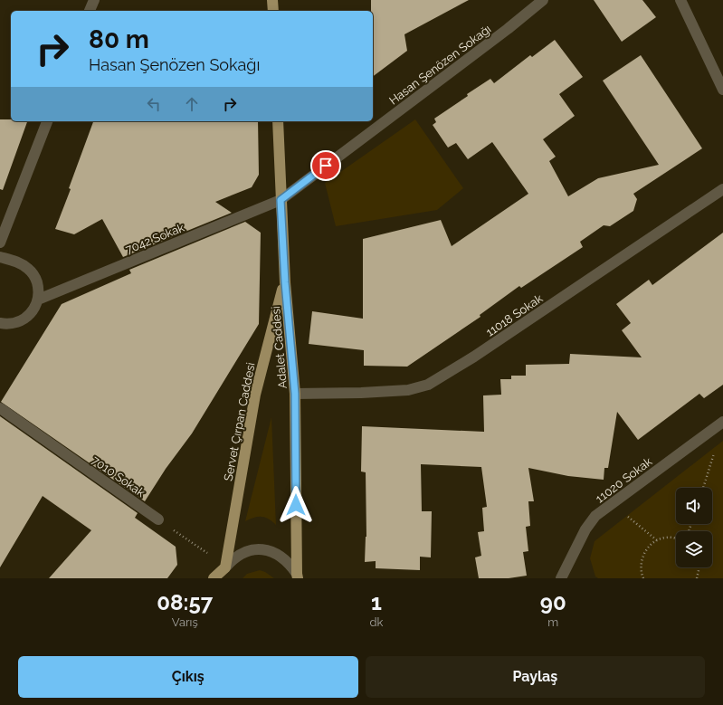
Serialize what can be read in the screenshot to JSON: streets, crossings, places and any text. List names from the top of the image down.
{
  "streets": {
    "main road": ["Adalet Caddesi", "Servet Çırpan Caddesi"],
    "street": [
      "Hasan Şenözen Sokağı",
      "7042 Sokak",
      "11018 Sokak",
      "7010 Sokak",
      "11020 Sokak"
    ]
  },
  "crossings": [
    ["Hasan Şenözen Sokağı", "7042 Sokak"],
    ["Hasan Şenözen Sokağı", "Adalet Caddesi"],
    ["7042 Sokak", "Adalet Caddesi"],
    ["11018 Sokak", "Adalet Caddesi"],
    ["Adalet Caddesi", "Servet Çırpan Caddesi"]
  ],
  "page": {
    "turn": ["80 m", "Hasan Şenözen Sokağı"],
    "eta": [
      "08:57",
      "Varış",
      "1",
      "dk",
      "90",
      "m"
    ],
    "buttons": ["Çıkış", "Paylaş"]
  }
}
